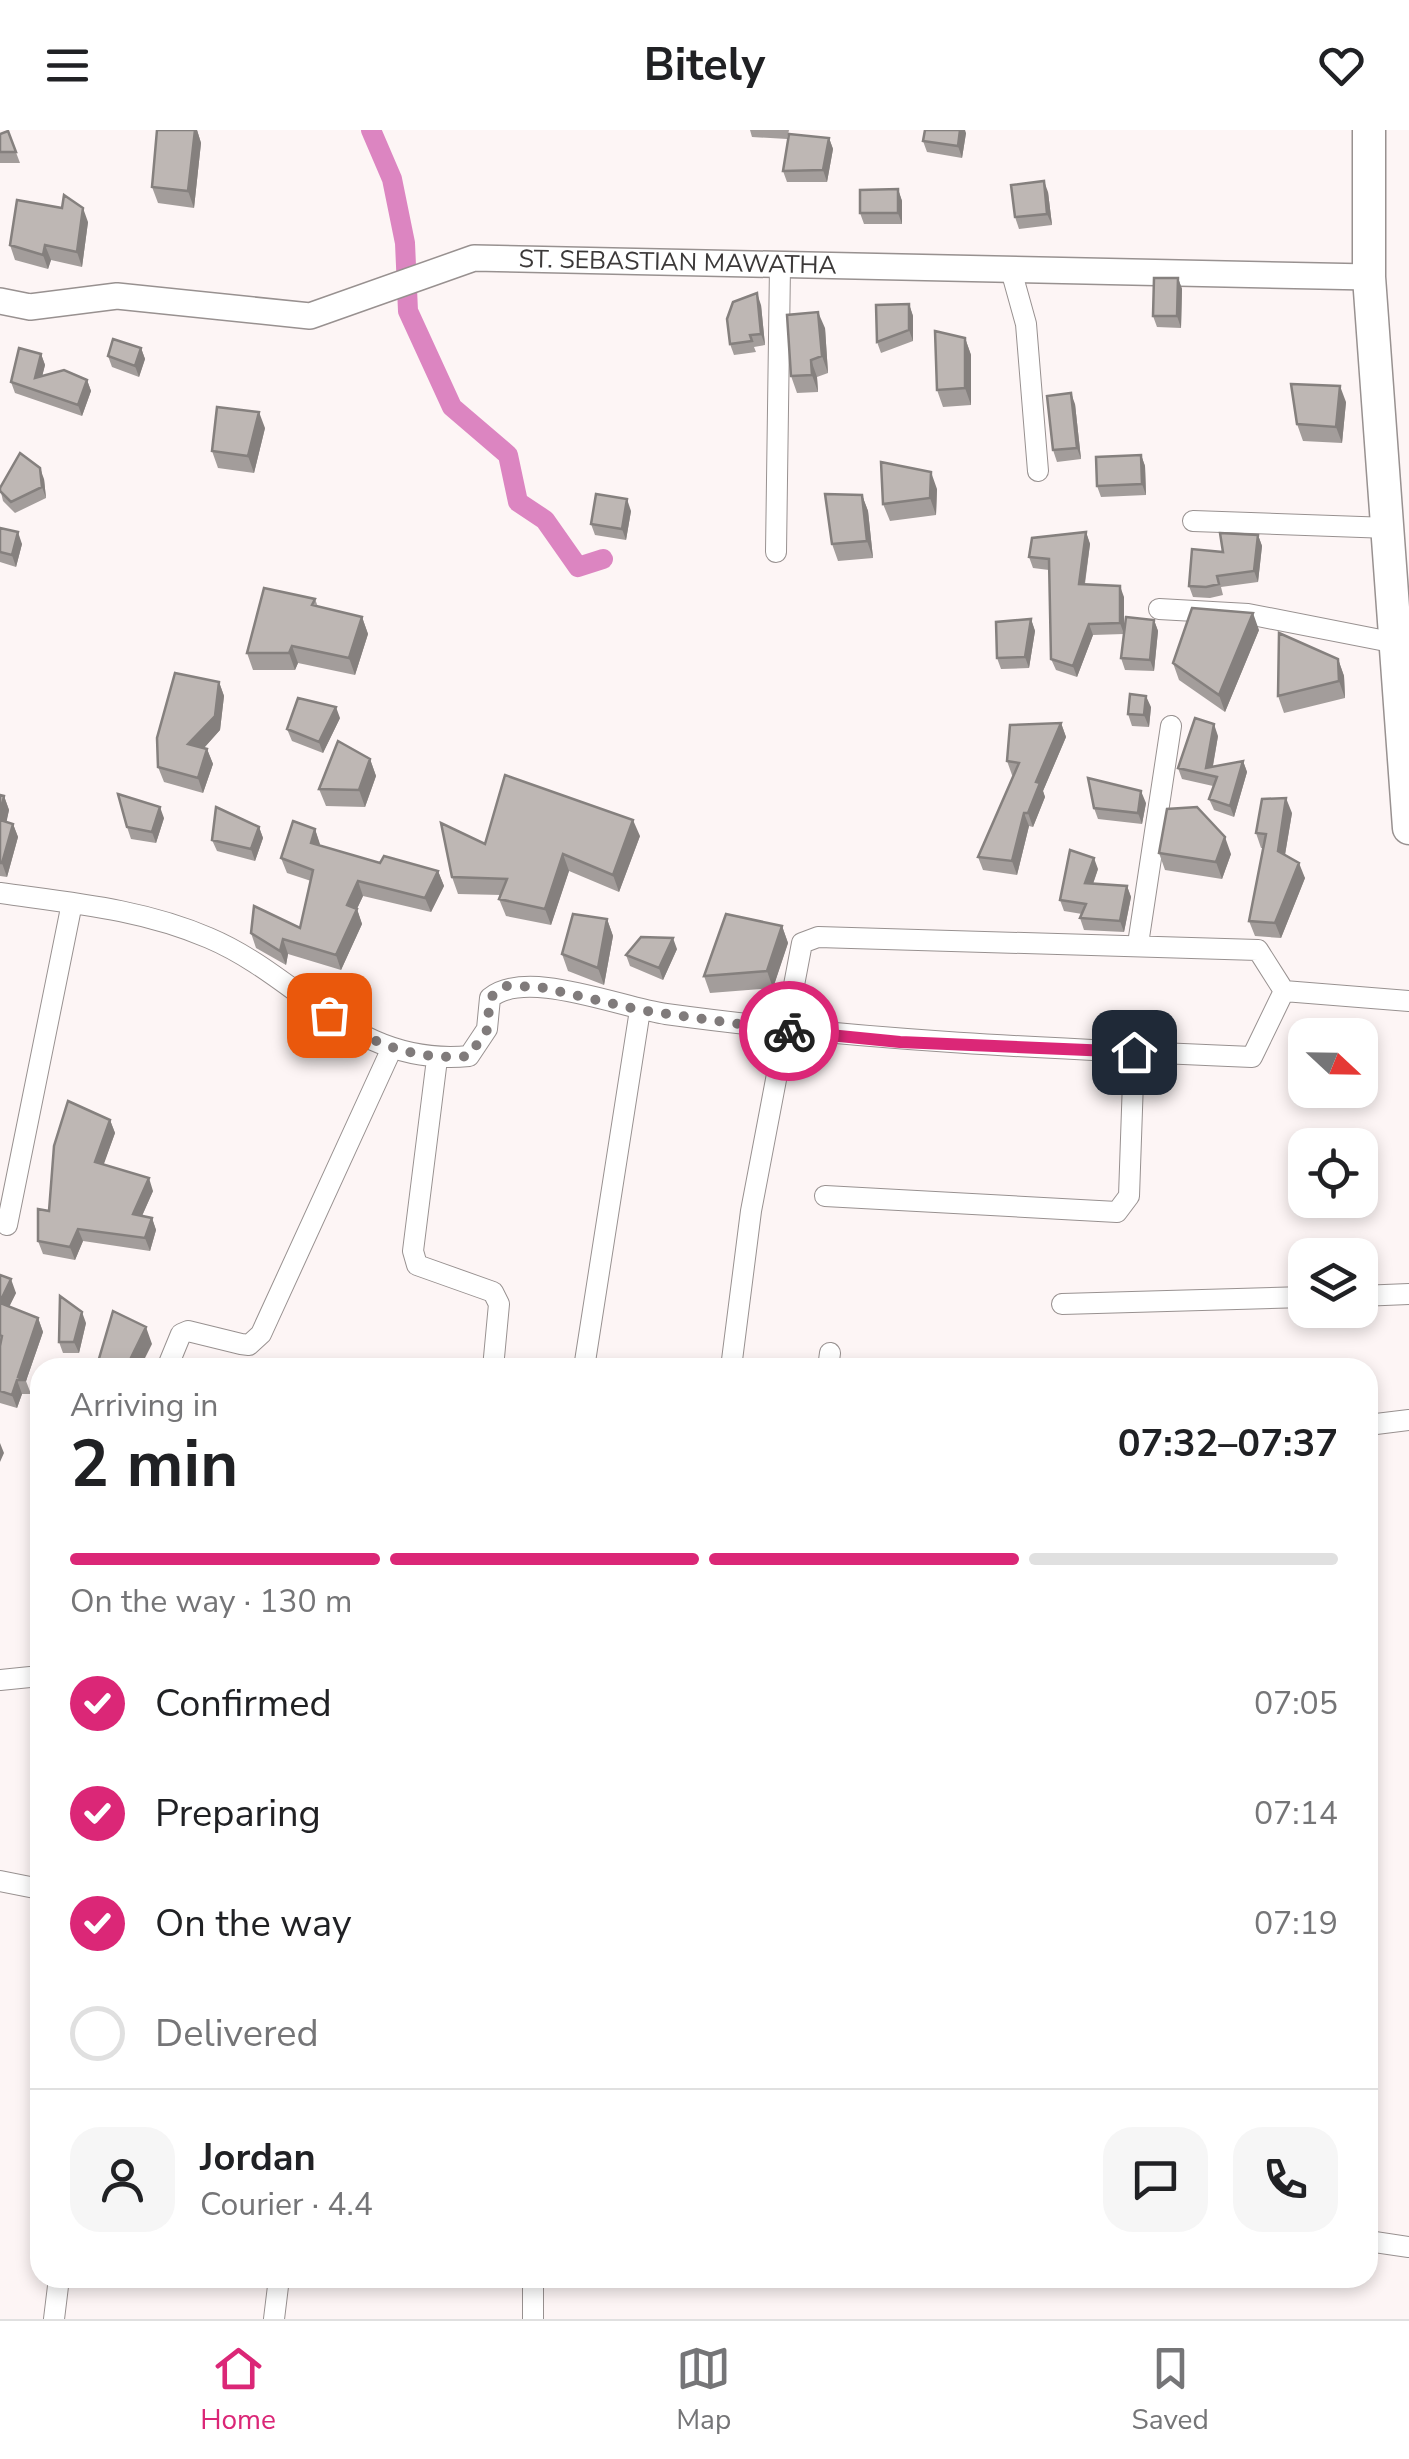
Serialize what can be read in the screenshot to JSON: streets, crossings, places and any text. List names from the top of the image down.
{
  "streets": {
    "street": ["ST. SEBASTIAN MAWATHA"]
  },
  "north": "right",
  "page": {
    "header": "Bitely",
    "heading": ["2 min", "Arriving in", "07:32–07:37"],
    "panel": ["Jordan", "Courier · 4.4"],
    "bar": "On the way · 130 m",
    "list": [
      ["Confirmed", "07:05"],
      ["Preparing", "07:14"],
      ["On the way", "07:19"],
      "Delivered"
    ],
    "tabs": ["Home", "Map", "Saved"]
  }
}
